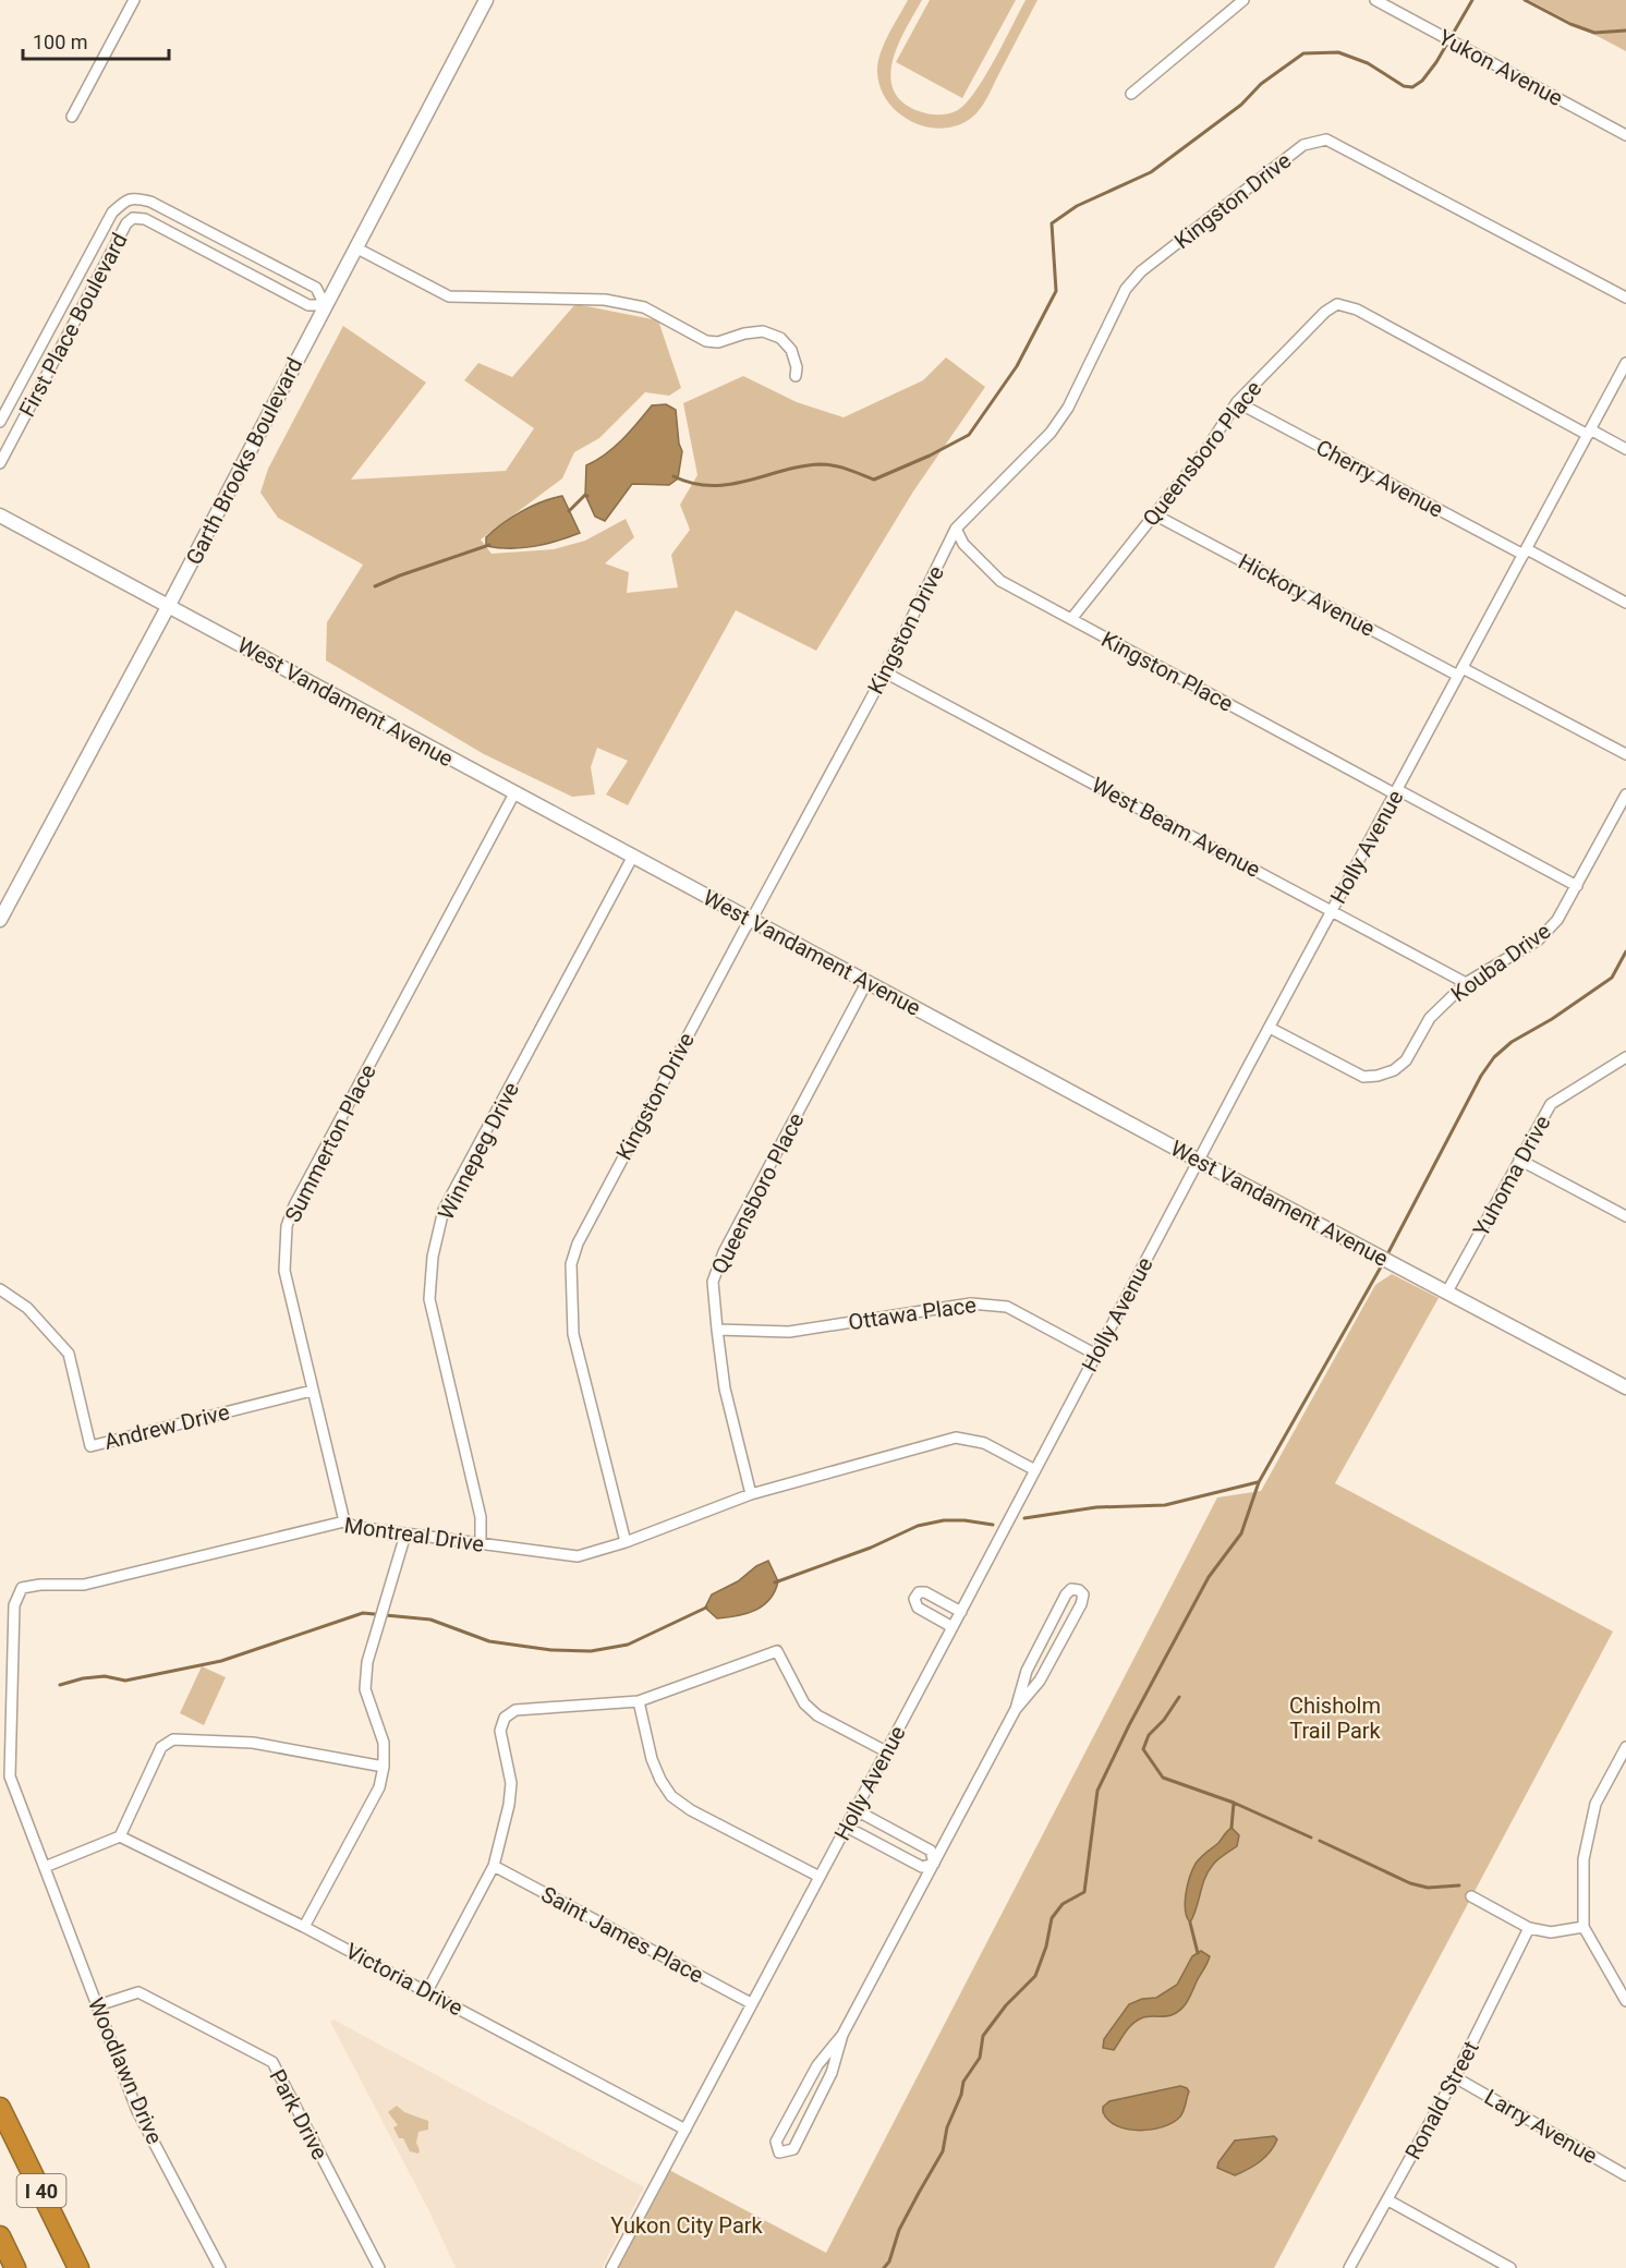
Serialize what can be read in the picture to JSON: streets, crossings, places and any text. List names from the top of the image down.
{
  "streets": {
    "highway": ["I 40"],
    "street": [
      "Yukon Avenue",
      "Kingston Drive",
      "First Place Boulevard",
      "Queensboro Place",
      "Garth Brooks Boulevard",
      "Cherry Avenue",
      "Hickory Avenue",
      "Kingston Place",
      "West Vandament Avenue",
      "West Beam Avenue",
      "Holly Avenue",
      "Kouba Drive",
      "Summerton Place",
      "Winnepeg Drive",
      "Yuhoma Drive",
      "Ottawa Place",
      "Andrew Drive",
      "Montreal Drive",
      "Saint James Place",
      "Victoria Drive",
      "Woodlawn Drive",
      "Ronald Street",
      "Park Drive",
      "Larry Avenue"
    ]
  },
  "crossings": [
    ["Kingston Drive", "Kingston Place"],
    ["Kingston Drive", "West Vandament Avenue"],
    ["Kingston Drive", "West Beam Avenue"],
    ["Kingston Drive", "Montreal Drive"],
    ["First Place Boulevard", "Garth Brooks Boulevard"],
    ["Queensboro Place", "Cherry Avenue"],
    ["Queensboro Place", "Hickory Avenue"],
    ["Queensboro Place", "Kingston Place"],
    ["Queensboro Place", "West Vandament Avenue"],
    ["Queensboro Place", "Holly Avenue"],
    ["Queensboro Place", "Ottawa Place"],
    ["Queensboro Place", "Montreal Drive"],
    ["Garth Brooks Boulevard", "West Vandament Avenue"],
    ["Cherry Avenue", "Holly Avenue"],
    ["Hickory Avenue", "Holly Avenue"],
    ["Kingston Place", "Holly Avenue"],
    ["Kingston Place", "Kouba Drive"],
    ["West Vandament Avenue", "Holly Avenue"],
    ["West Vandament Avenue", "Summerton Place"],
    ["West Vandament Avenue", "Winnepeg Drive"],
    ["West Vandament Avenue", "Yuhoma Drive"],
    ["West Beam Avenue", "Holly Avenue"],
    ["West Beam Avenue", "Kouba Drive"],
    ["Holly Avenue", "Kouba Drive"],
    ["Holly Avenue", "Ottawa Place"],
    ["Holly Avenue", "Montreal Drive"],
    ["Holly Avenue", "Saint James Place"],
    ["Holly Avenue", "Victoria Drive"],
    ["Summerton Place", "Andrew Drive"],
    ["Summerton Place", "Montreal Drive"],
    ["Winnepeg Drive", "Montreal Drive"],
    ["Montreal Drive", "Woodlawn Drive"],
    ["Woodlawn Drive", "Park Drive"],
    ["Ronald Street", "Larry Avenue"]
  ],
  "parks": ["Chisholm Trail Park", "Yukon City Park"],
  "scale_bar": "100 m"
}
